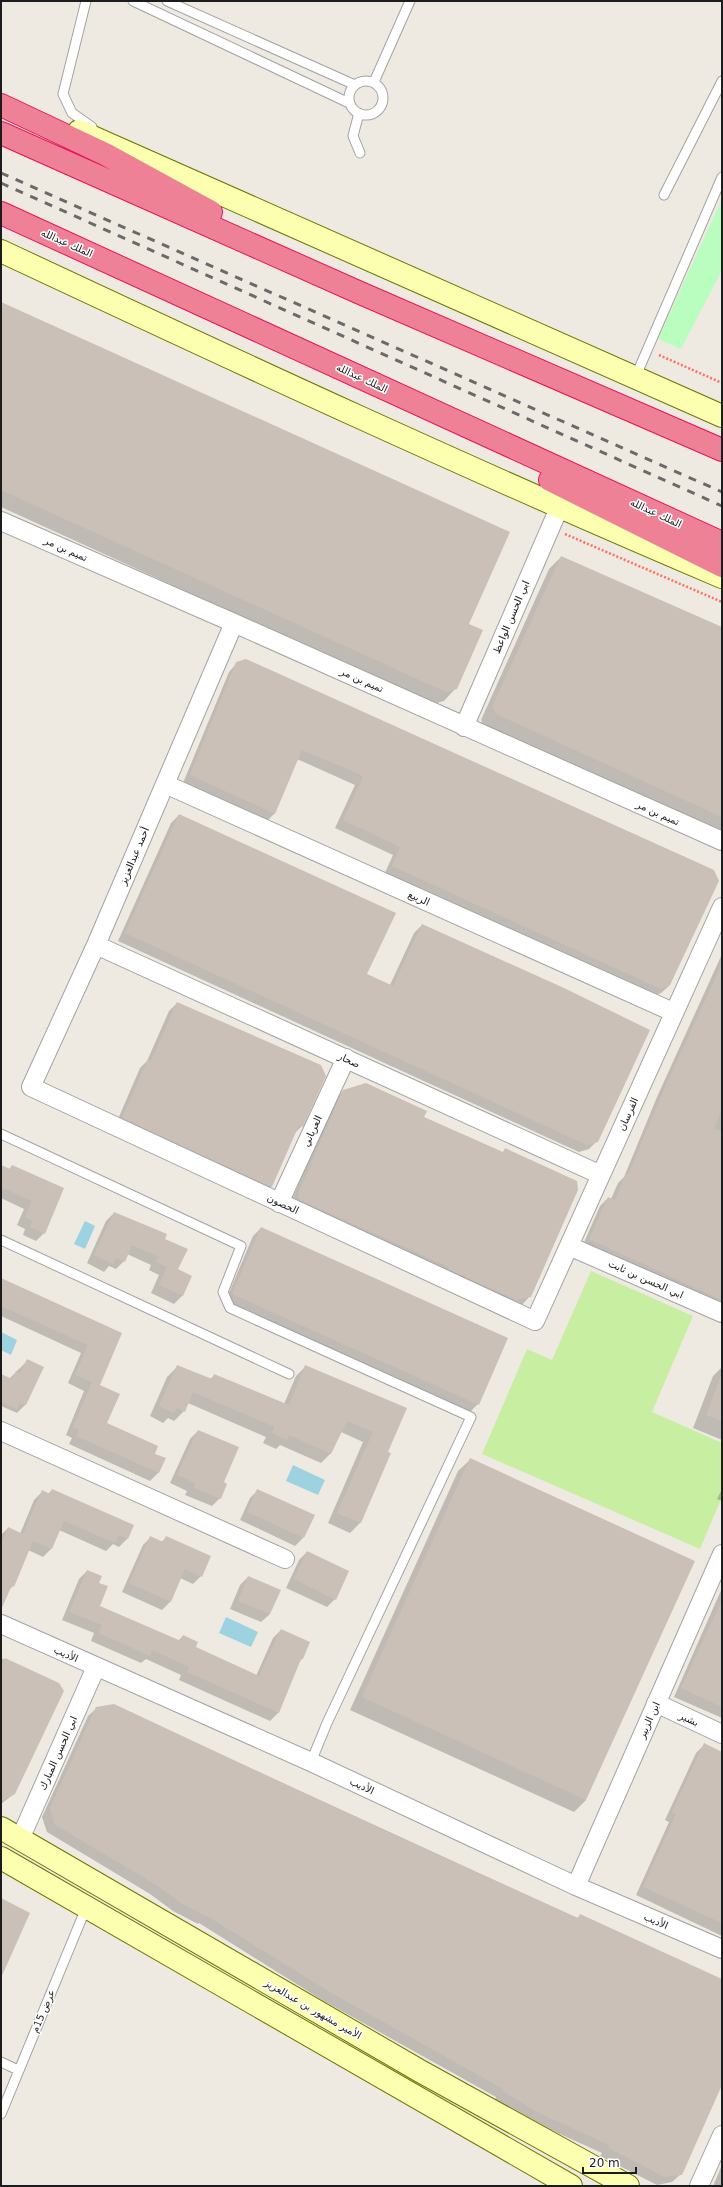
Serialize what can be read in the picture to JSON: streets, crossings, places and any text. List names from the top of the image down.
{
  "streets": {
    "highway": ["الملك عبدالله"],
    "street": [
      "تميم بن مر",
      "ابي الحسن الواعظ",
      "أحمد عبدالعزيز",
      "الربيع",
      "صحار",
      "الفرسان",
      "العرباني",
      "الحصون",
      "ابي الحسن بن ثابت",
      "الأديب",
      "بشير",
      "ابن الزبير",
      "ابي الحسن المبارك",
      "الأمير مشهور بن عبدالعزيز"
    ],
    "lane": ["عرض 15م"]
  },
  "crossings": [
    ["تميم بن مر", "ابي الحسن الواعظ"],
    ["تميم بن مر", "أحمد عبدالعزيز"],
    ["أحمد عبدالعزيز", "الربيع"],
    ["أحمد عبدالعزيز", "صحار"],
    ["أحمد عبدالعزيز", "الحصون"],
    ["الربيع", "الفرسان"],
    ["صحار", "الفرسان"],
    ["صحار", "العرباني"],
    ["الفرسان", "الحصون"],
    ["الفرسان", "ابي الحسن بن ثابت"],
    ["العرباني", "الحصون"],
    ["الأديب", "ابن الزبير"],
    ["الأديب", "ابي الحسن المبارك"],
    ["بشير", "ابن الزبير"],
    ["ابي الحسن المبارك", "الأمير مشهور بن عبدالعزيز"]
  ],
  "scale_bar": "20 m"
}
